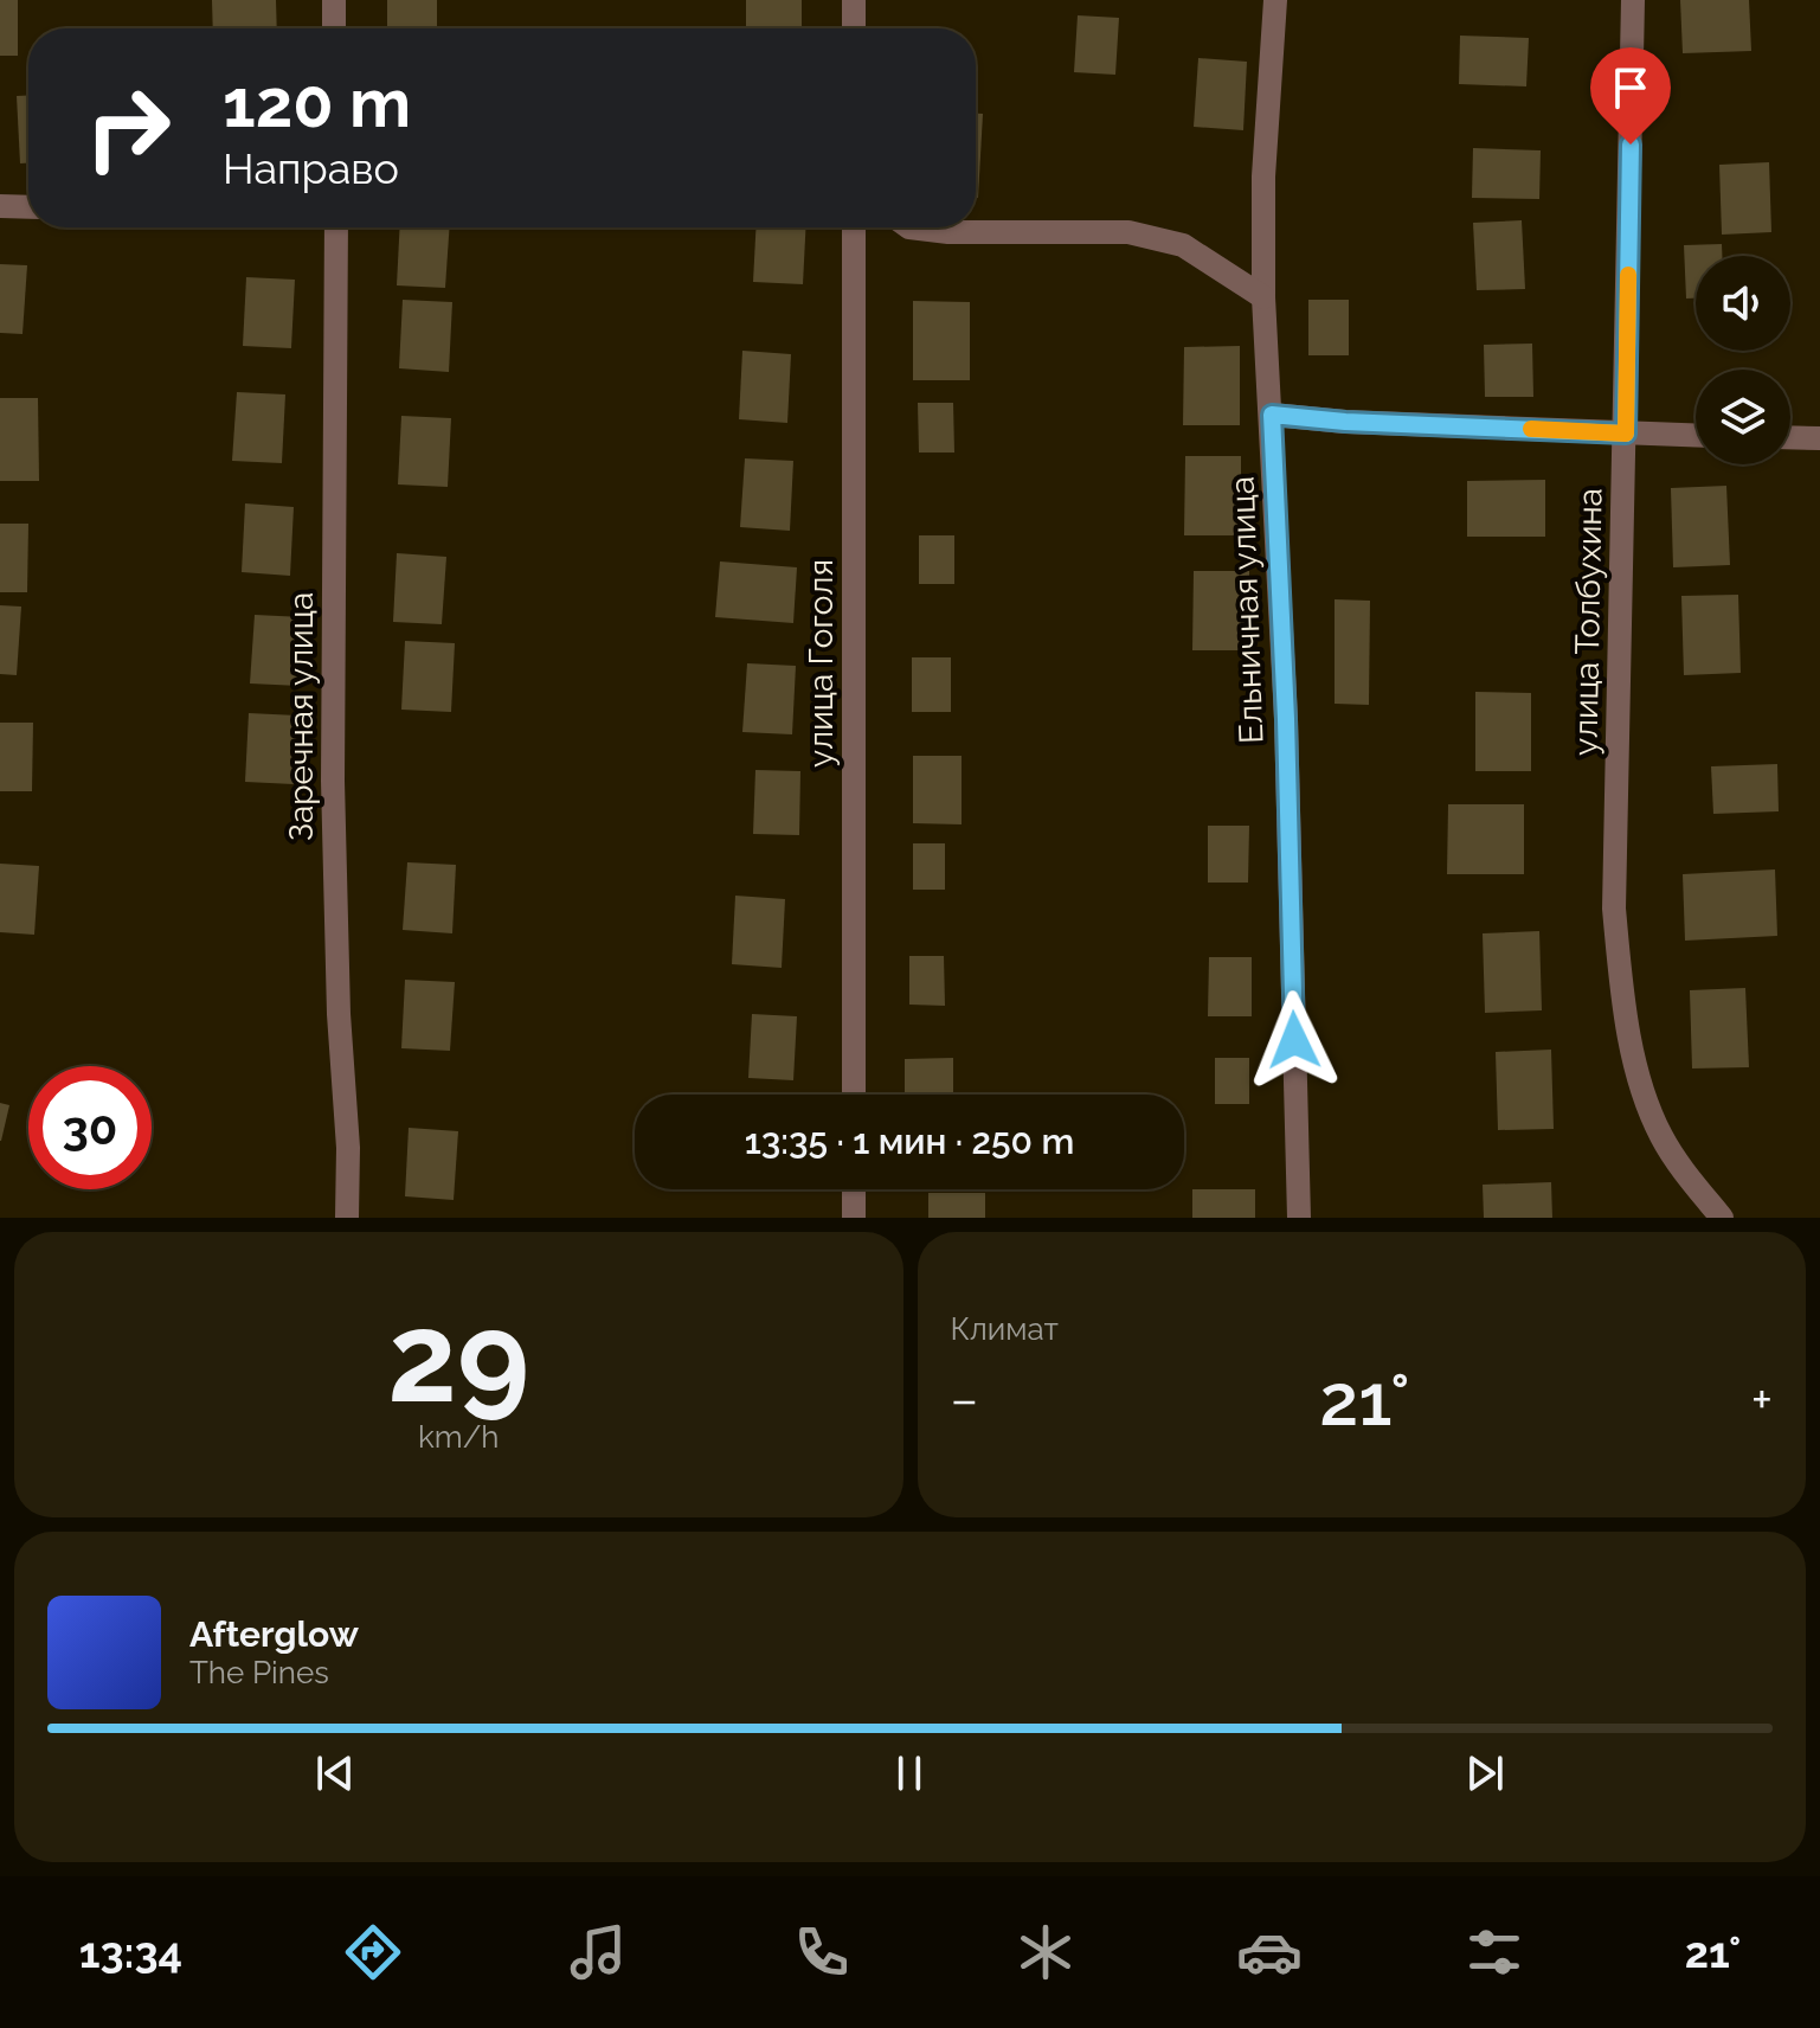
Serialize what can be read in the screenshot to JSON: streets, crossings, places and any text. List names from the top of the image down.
{
  "streets": {
    "street": [
      "Ельничная улица",
      "улица Толбухина",
      "улица Гоголя",
      "Заречная улица"
    ]
  },
  "page": {
    "turn": ["120 m", "Направо"],
    "limit": "30",
    "trip": "13:35 · 1 мин · 250 m",
    "tile": [
      ["29", "km/h"],
      "Климат"
    ],
    "heat": ["−", "21°", "+"],
    "song": ["Afterglow", "The Pines"],
    "tabs": ["13:34", "21°"]
  }
}
